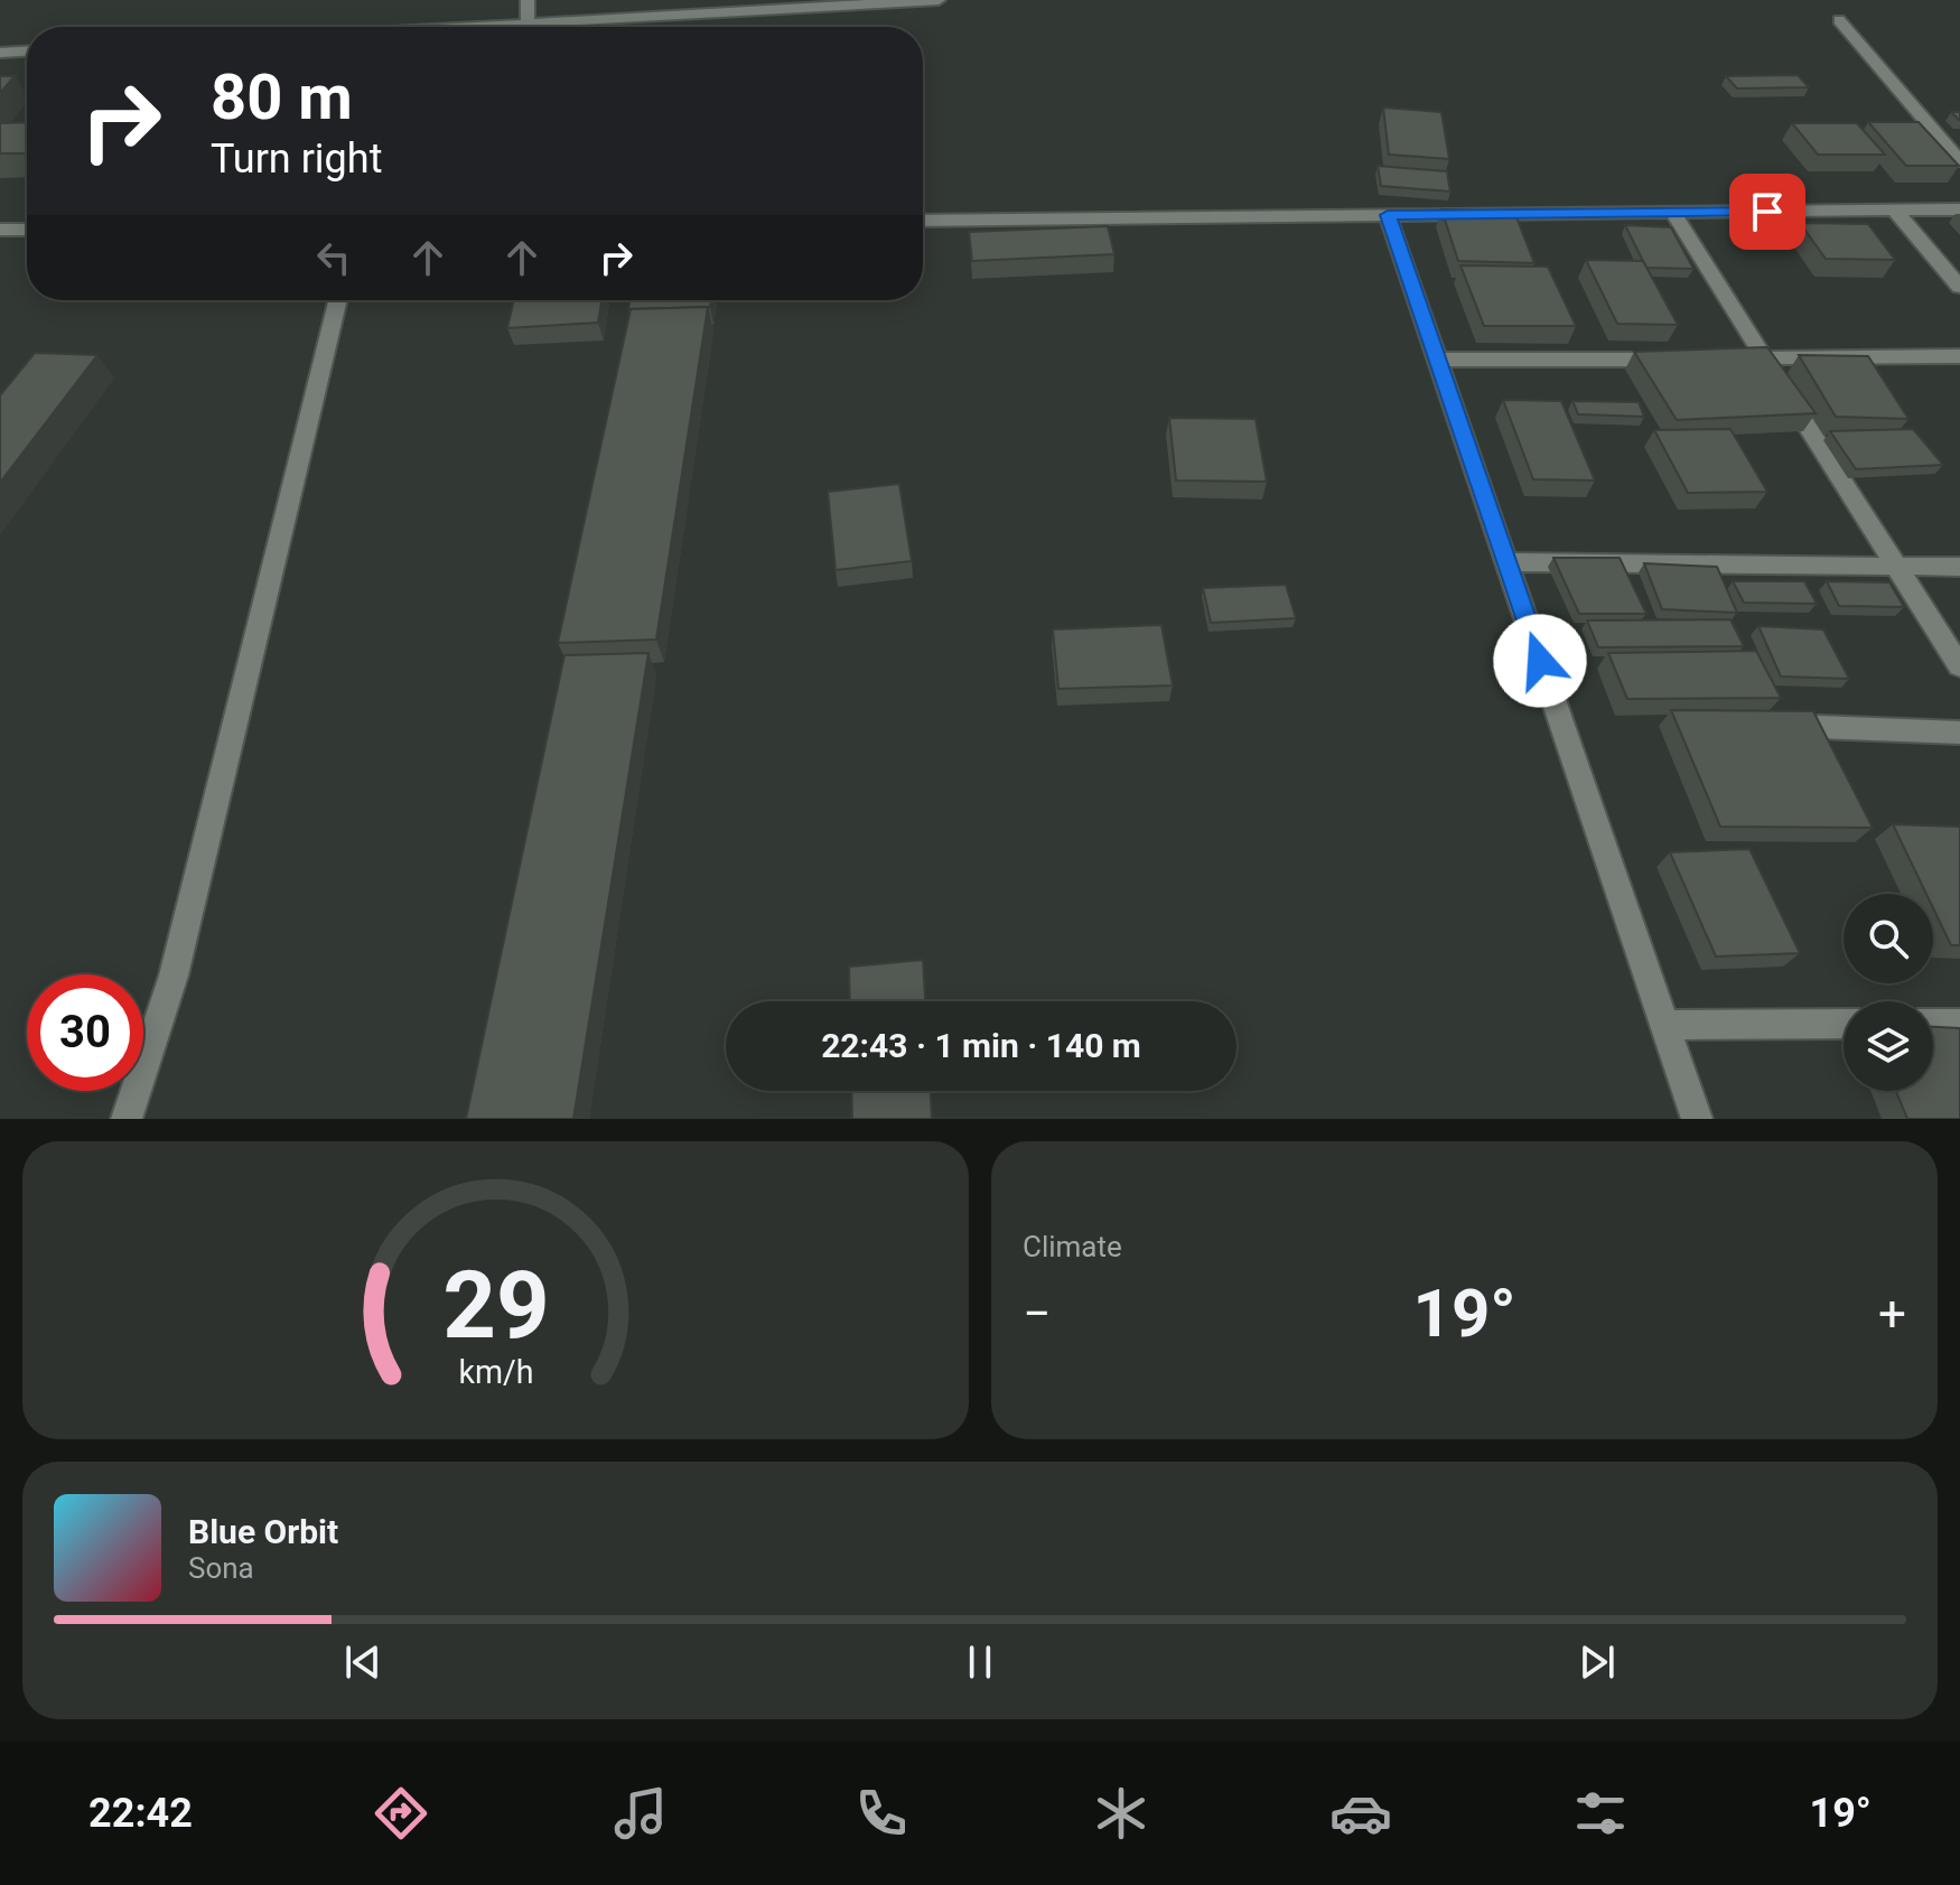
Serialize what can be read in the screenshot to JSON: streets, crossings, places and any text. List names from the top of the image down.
{
  "page": {
    "turn": ["80 m", "Turn right"],
    "limit": "30",
    "trip": "22:43 · 1 min · 140 m",
    "tile": "Climate",
    "heat": ["−", "19°", "+"],
    "song": ["Blue Orbit", "Sona"],
    "tabs": ["22:42", "19°"],
    "gauge": ["29", "km/h"]
  }
}
